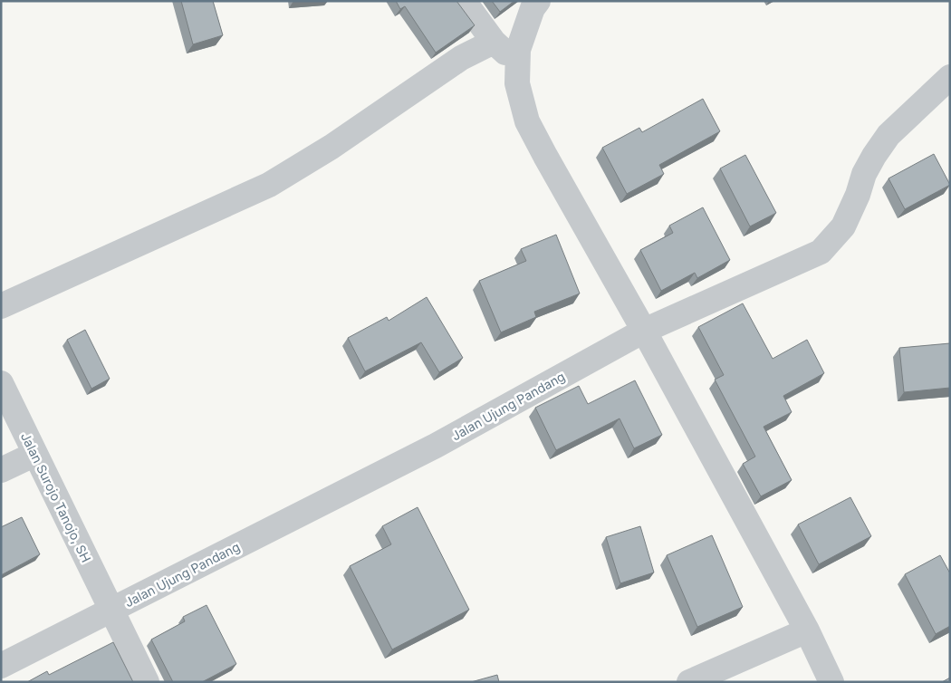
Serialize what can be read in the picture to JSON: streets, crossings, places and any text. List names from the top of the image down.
{
  "streets": {
    "street": ["Jalan Ujung Pandang", "Jalan Surojo Tanojo, SH"]
  },
  "crossings": [
    ["Jalan Ujung Pandang", "Jalan Surojo Tanojo, SH"]
  ]
}
